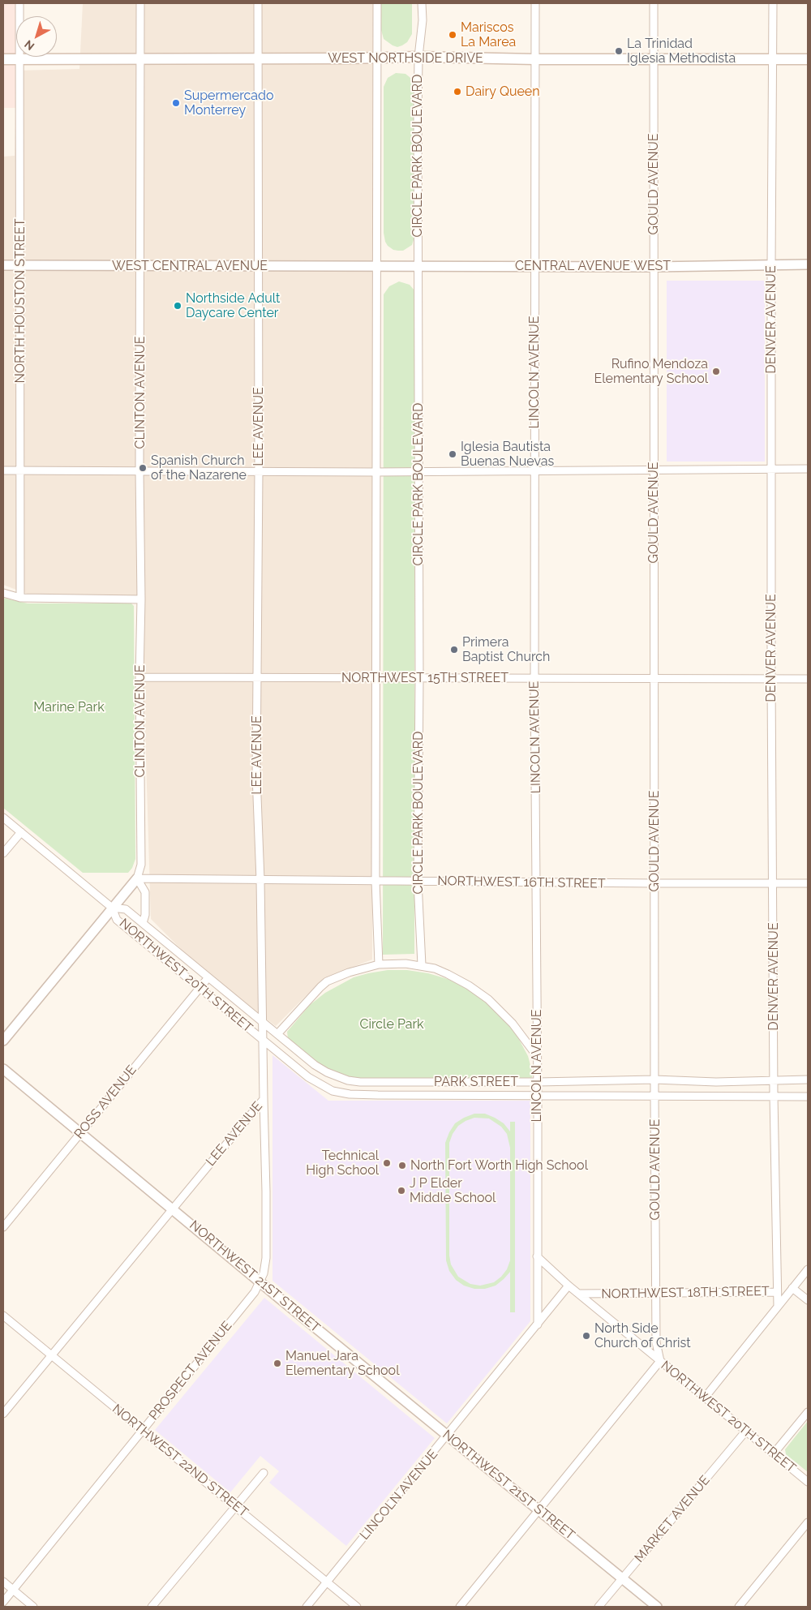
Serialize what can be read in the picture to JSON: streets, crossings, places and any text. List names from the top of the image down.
{
  "streets": {
    "main road": ["WEST NORTHSIDE DRIVE"],
    "street": [
      "CIRCLE PARK BOULEVARD",
      "GOULD AVENUE",
      "WEST CENTRAL AVENUE",
      "CENTRAL AVENUE WEST",
      "NORTH HOUSTON STREET",
      "DENVER AVENUE",
      "LINCOLN AVENUE",
      "CLINTON AVENUE",
      "LEE AVENUE",
      "NORTHWEST 15TH STREET",
      "NORTHWEST 16TH STREET",
      "NORTHWEST 20TH STREET",
      "PARK STREET",
      "ROSS AVENUE",
      "NORTHWEST 21ST STREET",
      "NORTHWEST 18TH STREET",
      "PROSPECT AVENUE",
      "NORTHWEST 22ND STREET",
      "MARKET AVENUE"
    ]
  },
  "crossings": [
    ["WEST NORTHSIDE DRIVE", "CIRCLE PARK BOULEVARD"],
    ["WEST NORTHSIDE DRIVE", "GOULD AVENUE"],
    ["WEST NORTHSIDE DRIVE", "NORTH HOUSTON STREET"],
    ["WEST NORTHSIDE DRIVE", "DENVER AVENUE"],
    ["WEST NORTHSIDE DRIVE", "LINCOLN AVENUE"],
    ["WEST NORTHSIDE DRIVE", "CLINTON AVENUE"],
    ["WEST NORTHSIDE DRIVE", "LEE AVENUE"],
    ["CIRCLE PARK BOULEVARD", "CENTRAL AVENUE WEST"],
    ["CIRCLE PARK BOULEVARD", "NORTHWEST 15TH STREET"],
    ["CIRCLE PARK BOULEVARD", "NORTHWEST 16TH STREET"],
    ["GOULD AVENUE", "CENTRAL AVENUE WEST"],
    ["GOULD AVENUE", "NORTHWEST 15TH STREET"],
    ["GOULD AVENUE", "NORTHWEST 16TH STREET"],
    ["GOULD AVENUE", "NORTHWEST 20TH STREET"],
    ["GOULD AVENUE", "PARK STREET"],
    ["GOULD AVENUE", "NORTHWEST 18TH STREET"],
    ["WEST CENTRAL AVENUE", "CENTRAL AVENUE WEST"],
    ["WEST CENTRAL AVENUE", "NORTH HOUSTON STREET"],
    ["WEST CENTRAL AVENUE", "CLINTON AVENUE"],
    ["WEST CENTRAL AVENUE", "LEE AVENUE"],
    ["CENTRAL AVENUE WEST", "DENVER AVENUE"],
    ["CENTRAL AVENUE WEST", "LINCOLN AVENUE"],
    ["DENVER AVENUE", "NORTHWEST 15TH STREET"],
    ["DENVER AVENUE", "NORTHWEST 16TH STREET"],
    ["DENVER AVENUE", "PARK STREET"],
    ["DENVER AVENUE", "NORTHWEST 18TH STREET"],
    ["LINCOLN AVENUE", "NORTHWEST 15TH STREET"],
    ["LINCOLN AVENUE", "NORTHWEST 16TH STREET"],
    ["LINCOLN AVENUE", "NORTHWEST 20TH STREET"],
    ["LINCOLN AVENUE", "PARK STREET"],
    ["LINCOLN AVENUE", "NORTHWEST 21ST STREET"],
    ["LINCOLN AVENUE", "NORTHWEST 22ND STREET"],
    ["CLINTON AVENUE", "NORTHWEST 15TH STREET"],
    ["CLINTON AVENUE", "NORTHWEST 16TH STREET"],
    ["LEE AVENUE", "NORTHWEST 15TH STREET"],
    ["LEE AVENUE", "NORTHWEST 16TH STREET"],
    ["LEE AVENUE", "NORTHWEST 20TH STREET"],
    ["LEE AVENUE", "PARK STREET"],
    ["LEE AVENUE", "NORTHWEST 21ST STREET"],
    ["LEE AVENUE", "PROSPECT AVENUE"],
    ["LEE AVENUE", "NORTHWEST 22ND STREET"],
    ["NORTHWEST 20TH STREET", "PARK STREET"],
    ["NORTHWEST 20TH STREET", "ROSS AVENUE"],
    ["NORTHWEST 20TH STREET", "NORTHWEST 18TH STREET"],
    ["NORTHWEST 20TH STREET", "MARKET AVENUE"],
    ["ROSS AVENUE", "NORTHWEST 21ST STREET"],
    ["NORTHWEST 21ST STREET", "PROSPECT AVENUE"],
    ["NORTHWEST 21ST STREET", "MARKET AVENUE"],
    ["PROSPECT AVENUE", "NORTHWEST 22ND STREET"]
  ],
  "parks": ["Marine Park", "Circle Park"],
  "places": [
    "Mariscos La Marea",
    "La Trinidad Iglesia Methodista",
    "Dairy Queen",
    "Supermercado Monterrey",
    "Northside Adult Daycare Center",
    "Rufino Mendoza Elementary School",
    "Iglesia Bautista Buenas Nuevas",
    "Spanish Church of the Nazarene",
    "Primera Baptist Church",
    "Technical High School",
    "North Fort Worth High School",
    "J P Elder Middle School",
    "North Side Church of Christ",
    "Manuel Jara Elementary School"
  ],
  "north": "bottom left"
}
